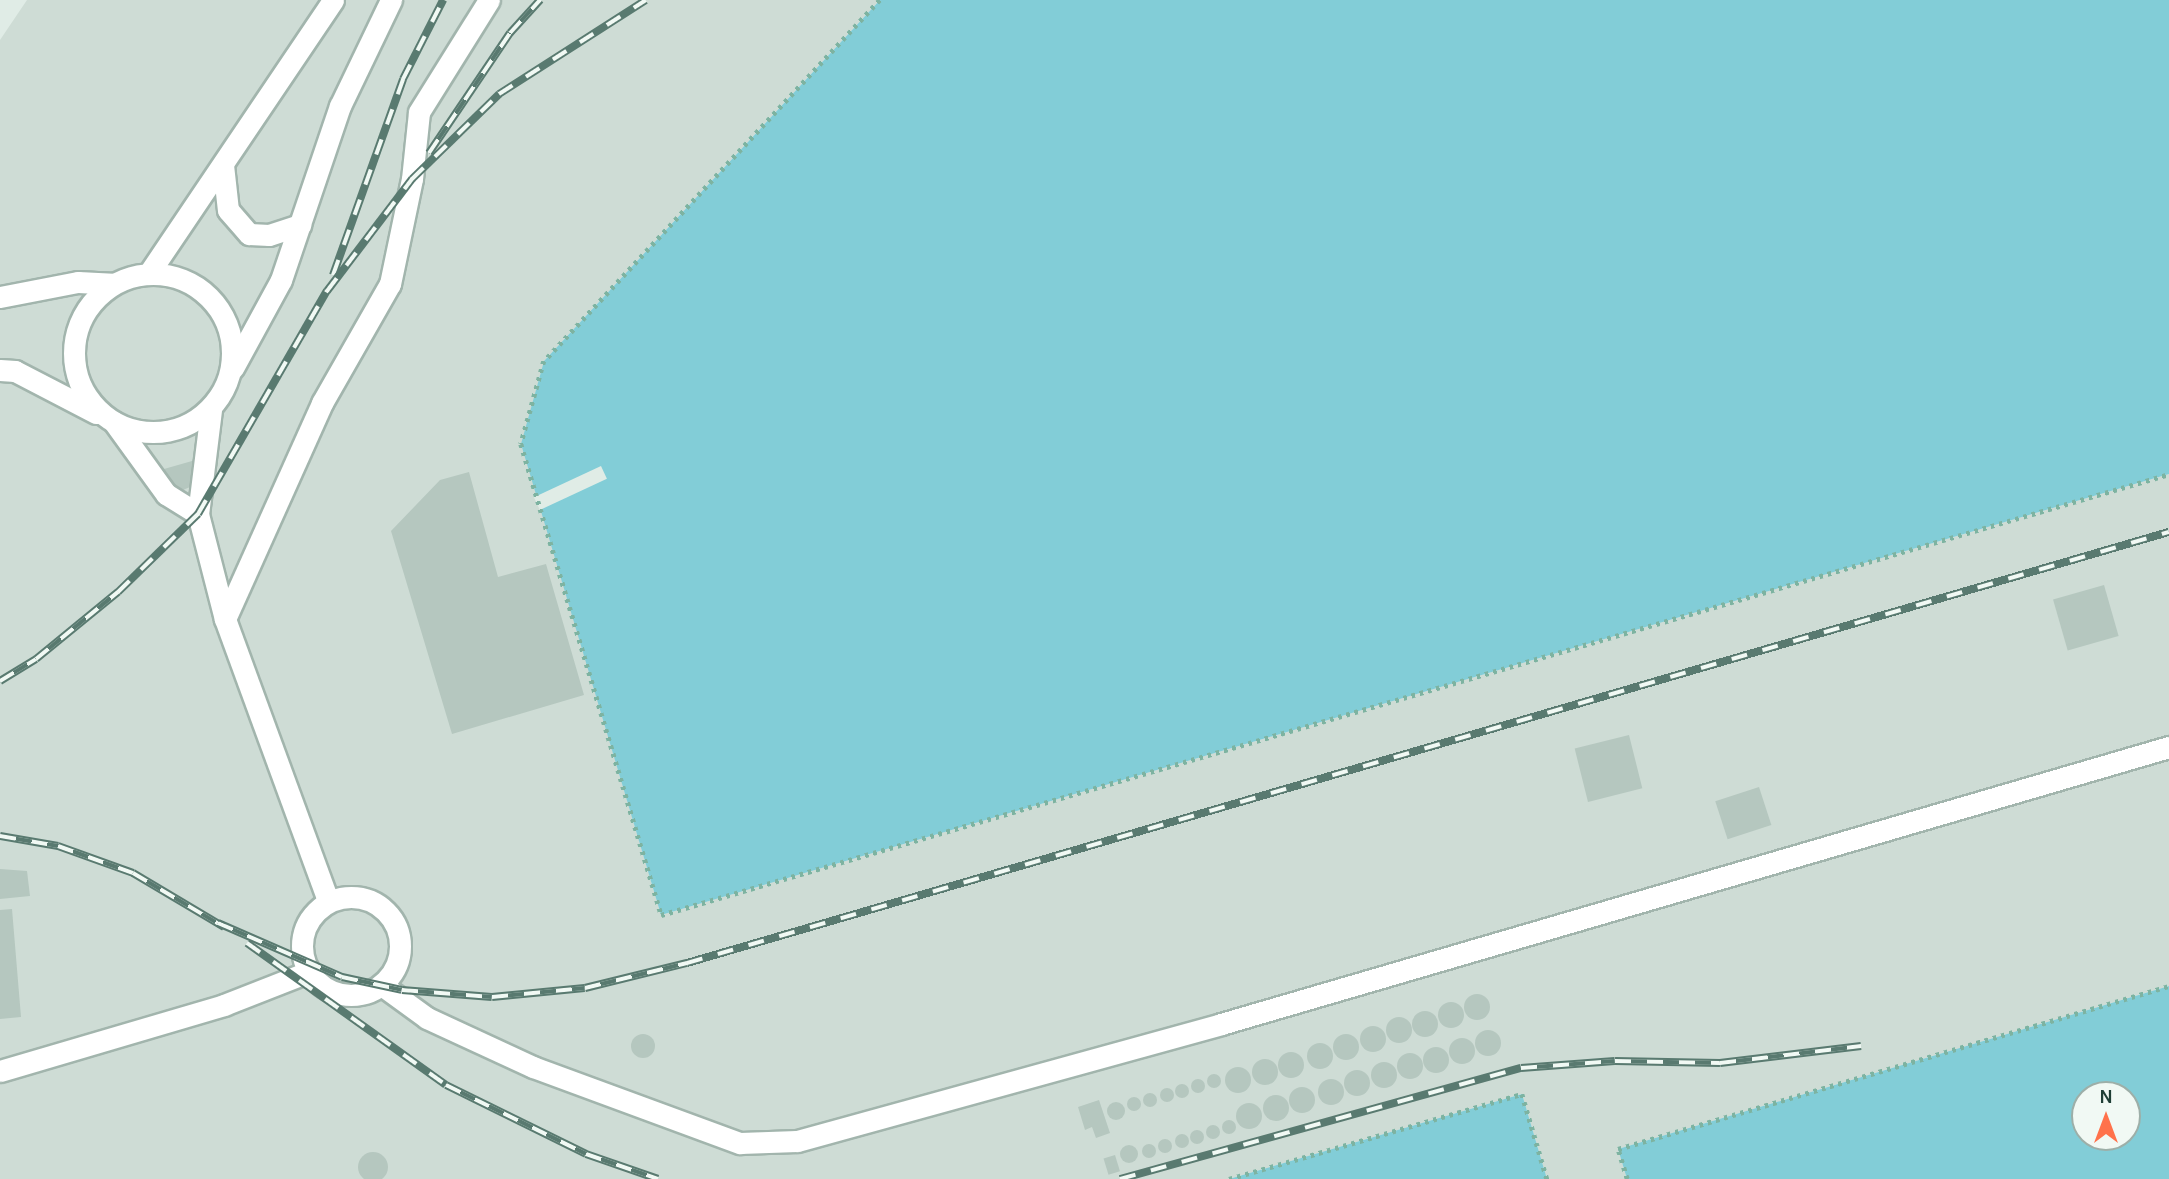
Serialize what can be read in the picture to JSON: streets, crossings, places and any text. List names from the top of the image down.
{
  "north": "top"
}
